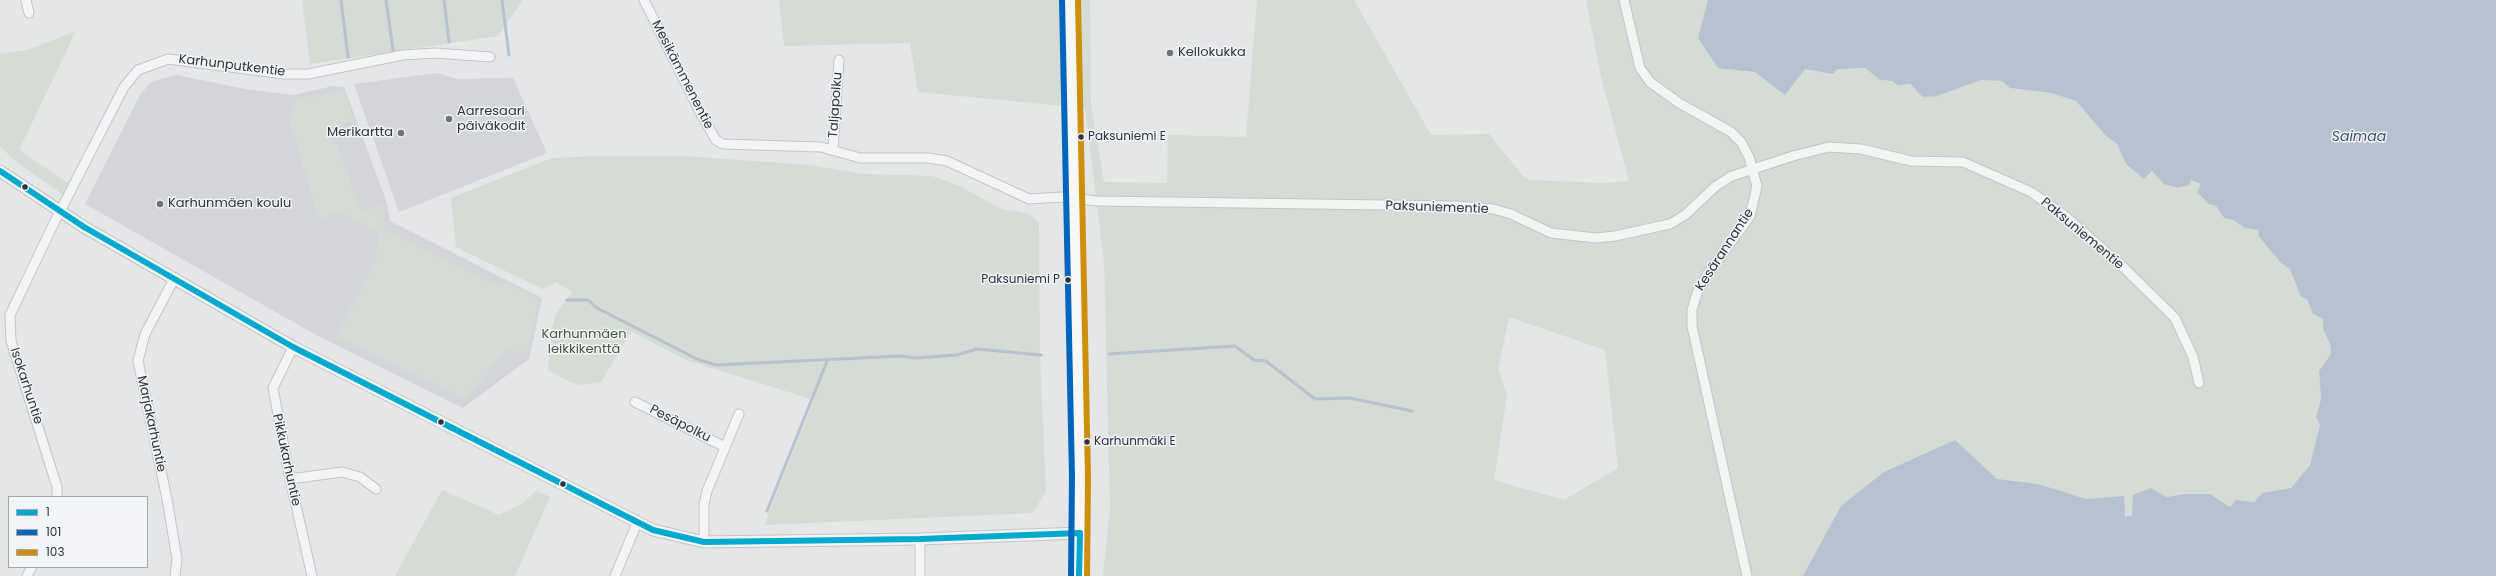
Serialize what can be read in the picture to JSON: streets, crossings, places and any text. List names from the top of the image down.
{
  "streets": {
    "street": [
      "Karhunputkentie",
      "Mesikämmenentie",
      "Taljapolku",
      "Paksuniementie",
      "Kesärannantie",
      "Isokarhuntie",
      "Marjakarhuntie",
      "Pesäpolku",
      "Pikkukarhuntie"
    ]
  },
  "crossings": [
    ["Karhunputkentie", "Isokarhuntie"],
    ["Mesikämmenentie", "Taljapolku"],
    ["Mesikämmenentie", "Paksuniementie"],
    ["Paksuniementie", "Kesärannantie"]
  ],
  "water": ["Saimaa"],
  "parks": ["Karhunmäen leikkikenttä"],
  "places": [
    "Kellokukka",
    "Aarresaari päiväkodit",
    "Merikartta",
    "Paksuniemi E",
    "Karhunmäen koulu",
    "Paksuniemi P",
    "Karhunmäki E"
  ],
  "lines": ["transit line 101", "transit line 103", "transit line 1"],
  "legend": ["1", "101", "103"]
}
